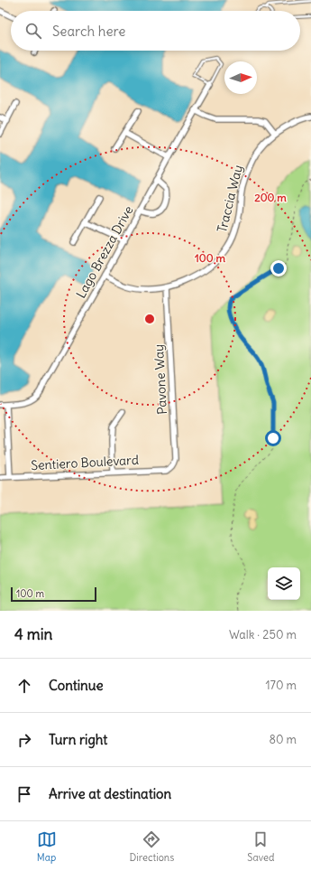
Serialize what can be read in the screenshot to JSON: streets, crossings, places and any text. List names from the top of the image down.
{
  "streets": {
    "street": [
      "Traccia Way",
      "Lago Brezza Drive",
      "Pavone Way",
      "Sentiero Boulevard"
    ]
  },
  "crossings": [
    ["Traccia Way", "Lago Brezza Drive"],
    ["Traccia Way", "Pavone Way"],
    ["Pavone Way", "Sentiero Boulevard"]
  ],
  "scale_bar": "100 m",
  "north": "right",
  "page": {
    "search": "Search here",
    "scale": "100 m",
    "heading": ["4 min", "Walk · 250 m"],
    "list": [
      ["Continue", "170 m"],
      ["Turn right", "80 m"],
      "Arrive at destination"
    ],
    "nav": ["Map", "Directions", "Saved"]
  },
  "rings": ["200 m", "100 m"]
}
